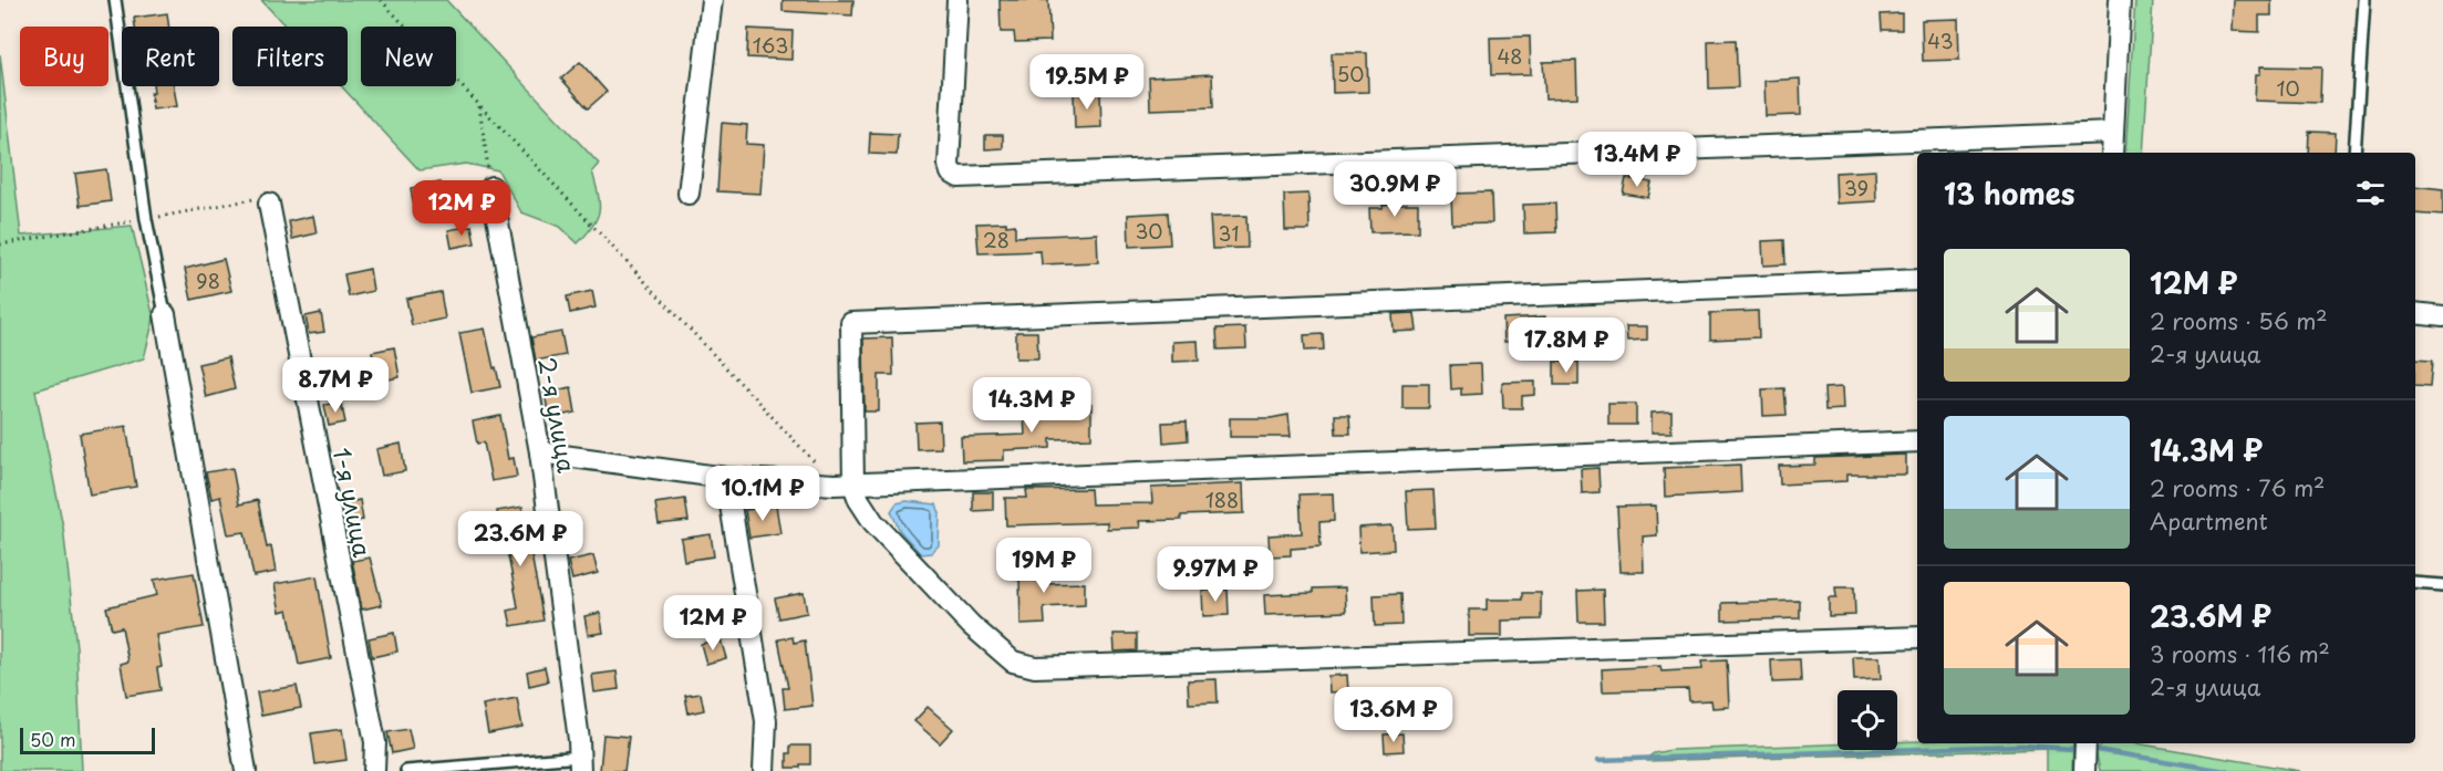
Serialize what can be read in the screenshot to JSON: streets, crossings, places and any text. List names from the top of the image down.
{
  "streets": {
    "street": ["2-я улица", "1-я улица"]
  },
  "house_numbers": [
    "43",
    "163",
    "48",
    "50",
    "10",
    "39",
    "30",
    "31",
    "28",
    "98",
    "188"
  ],
  "scale_bar": "50 m",
  "page": {
    "chip": [
      "Buy",
      "Rent",
      "Filters",
      "New"
    ],
    "price": [
      "19.5M ₽",
      "13.4M ₽",
      "30.9M ₽",
      "12M ₽",
      "17.8M ₽",
      "8.7M ₽",
      "14.3M ₽",
      "10.1M ₽",
      "23.6M ₽",
      "19M ₽",
      "9.97M ₽",
      "12M ₽",
      "13.6M ₽"
    ],
    "heading": "13 homes",
    "list": [
      {
        "name": "12M ₽",
        "note": "2 rooms · 56 m² · 2-я улица"
      },
      {
        "name": "14.3M ₽",
        "note": "2 rooms · 76 m² · Apartment"
      },
      {
        "name": "23.6M ₽",
        "note": "3 rooms · 116 m² · 2-я улица"
      }
    ],
    "scale": "50 m"
  }
}
